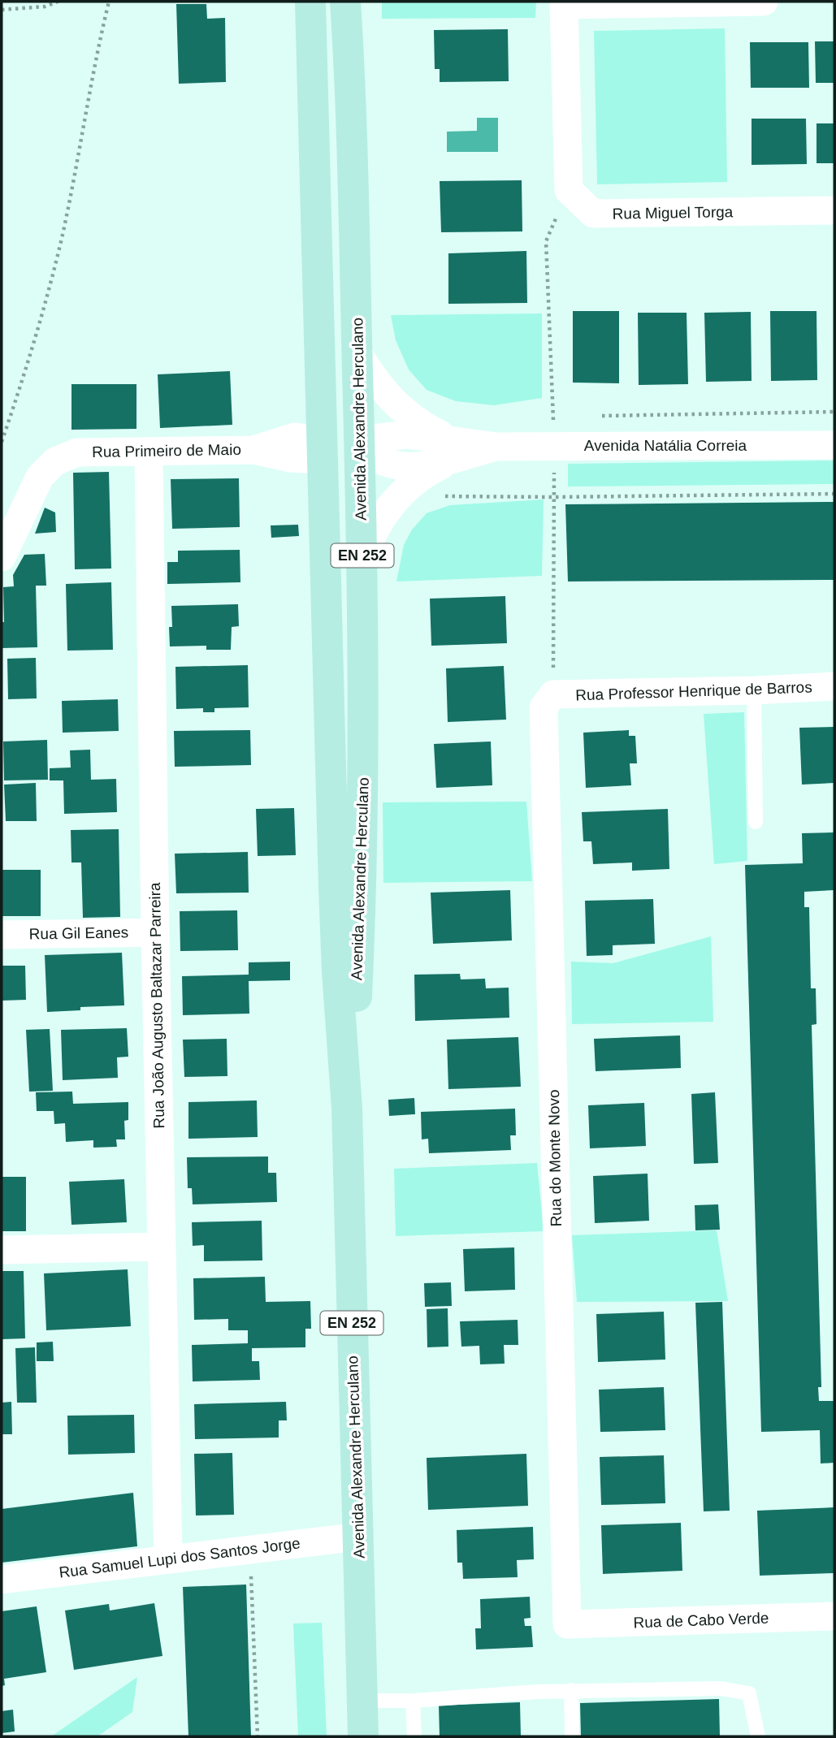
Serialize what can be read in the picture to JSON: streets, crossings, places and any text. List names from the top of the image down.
{
  "streets": {
    "main road": ["Avenida Alexandre Herculano", "EN 252"],
    "street": [
      "Rua Miguel Torga",
      "Avenida Natália Correia",
      "Rua Primeiro de Maio",
      "Rua Professor Henrique de Barros",
      "Rua Gil Eanes",
      "Rua João Augusto Baltazar Parreira",
      "Rua do Monte Novo",
      "Rua Samuel Lupi dos Santos Jorge",
      "Rua de Cabo Verde"
    ]
  },
  "crossings": [
    ["Avenida Alexandre Herculano", "Avenida Natália Correia"],
    ["Avenida Alexandre Herculano", "Rua Primeiro de Maio"],
    ["Avenida Alexandre Herculano", "Rua Samuel Lupi dos Santos Jorge"],
    ["Rua Primeiro de Maio", "Rua João Augusto Baltazar Parreira"],
    ["Rua Professor Henrique de Barros", "Rua do Monte Novo"],
    ["Rua Gil Eanes", "Rua João Augusto Baltazar Parreira"],
    ["Rua João Augusto Baltazar Parreira", "Rua Samuel Lupi dos Santos Jorge"],
    ["Rua do Monte Novo", "Rua de Cabo Verde"]
  ]
}
